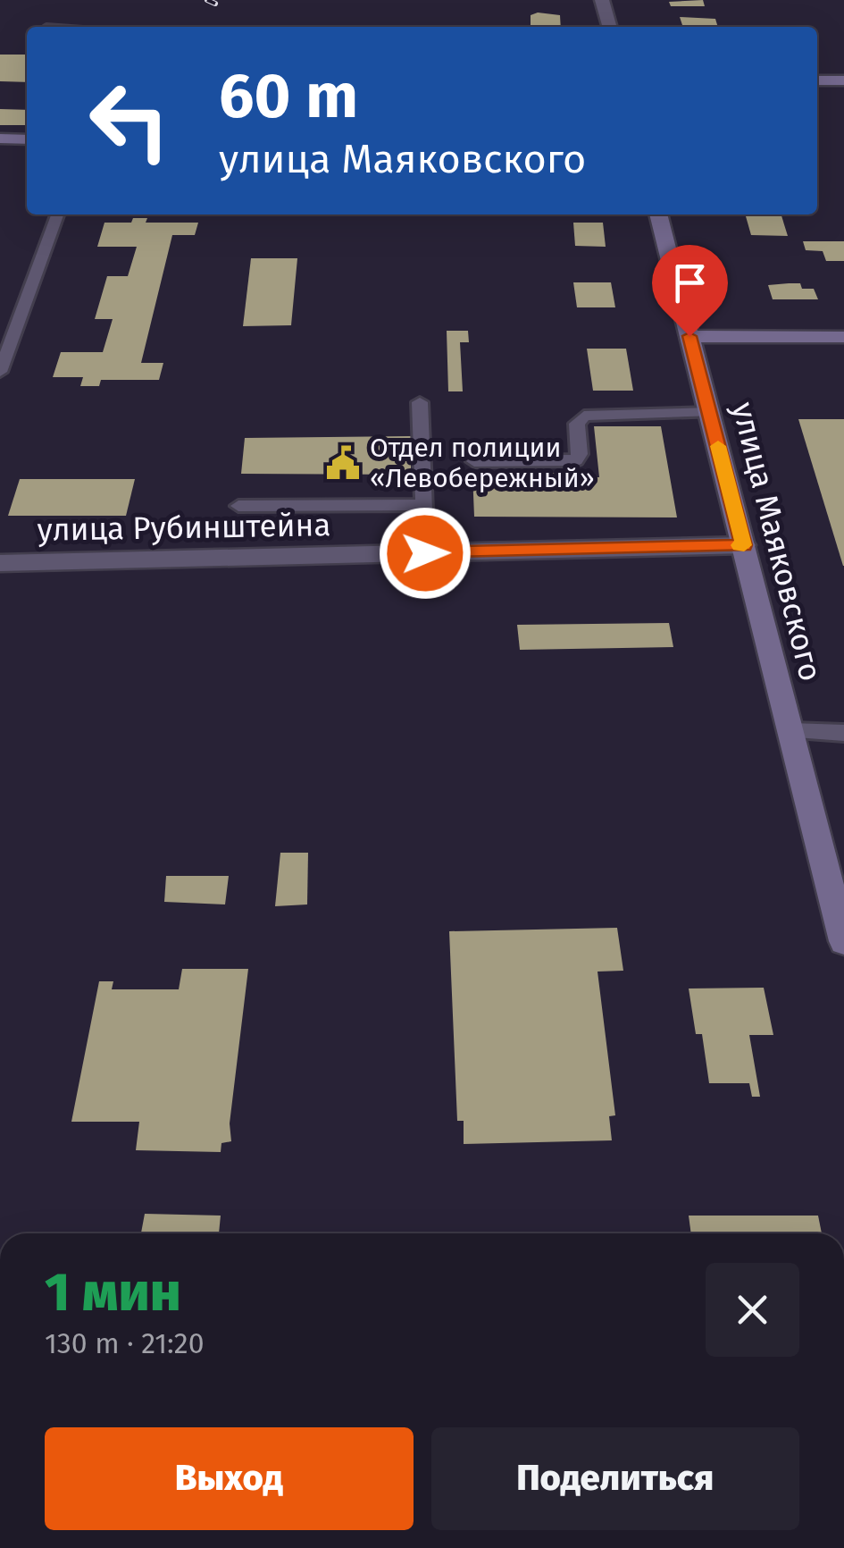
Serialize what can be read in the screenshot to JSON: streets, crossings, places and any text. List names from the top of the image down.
{
  "streets": {
    "street": ["улица Рубинштейна", "улица Маяковского"]
  },
  "crossings": [
    ["улица Рубинштейна", "улица Маяковского"]
  ],
  "places": {
    "public building": ["Отдел полиции «Левобережный»"]
  },
  "page": {
    "turn": ["60 m", "улица Маяковского"],
    "heading": ["1 мин", "130 m · 21:20"],
    "buttons": ["Выход", "Поделиться"]
  }
}
